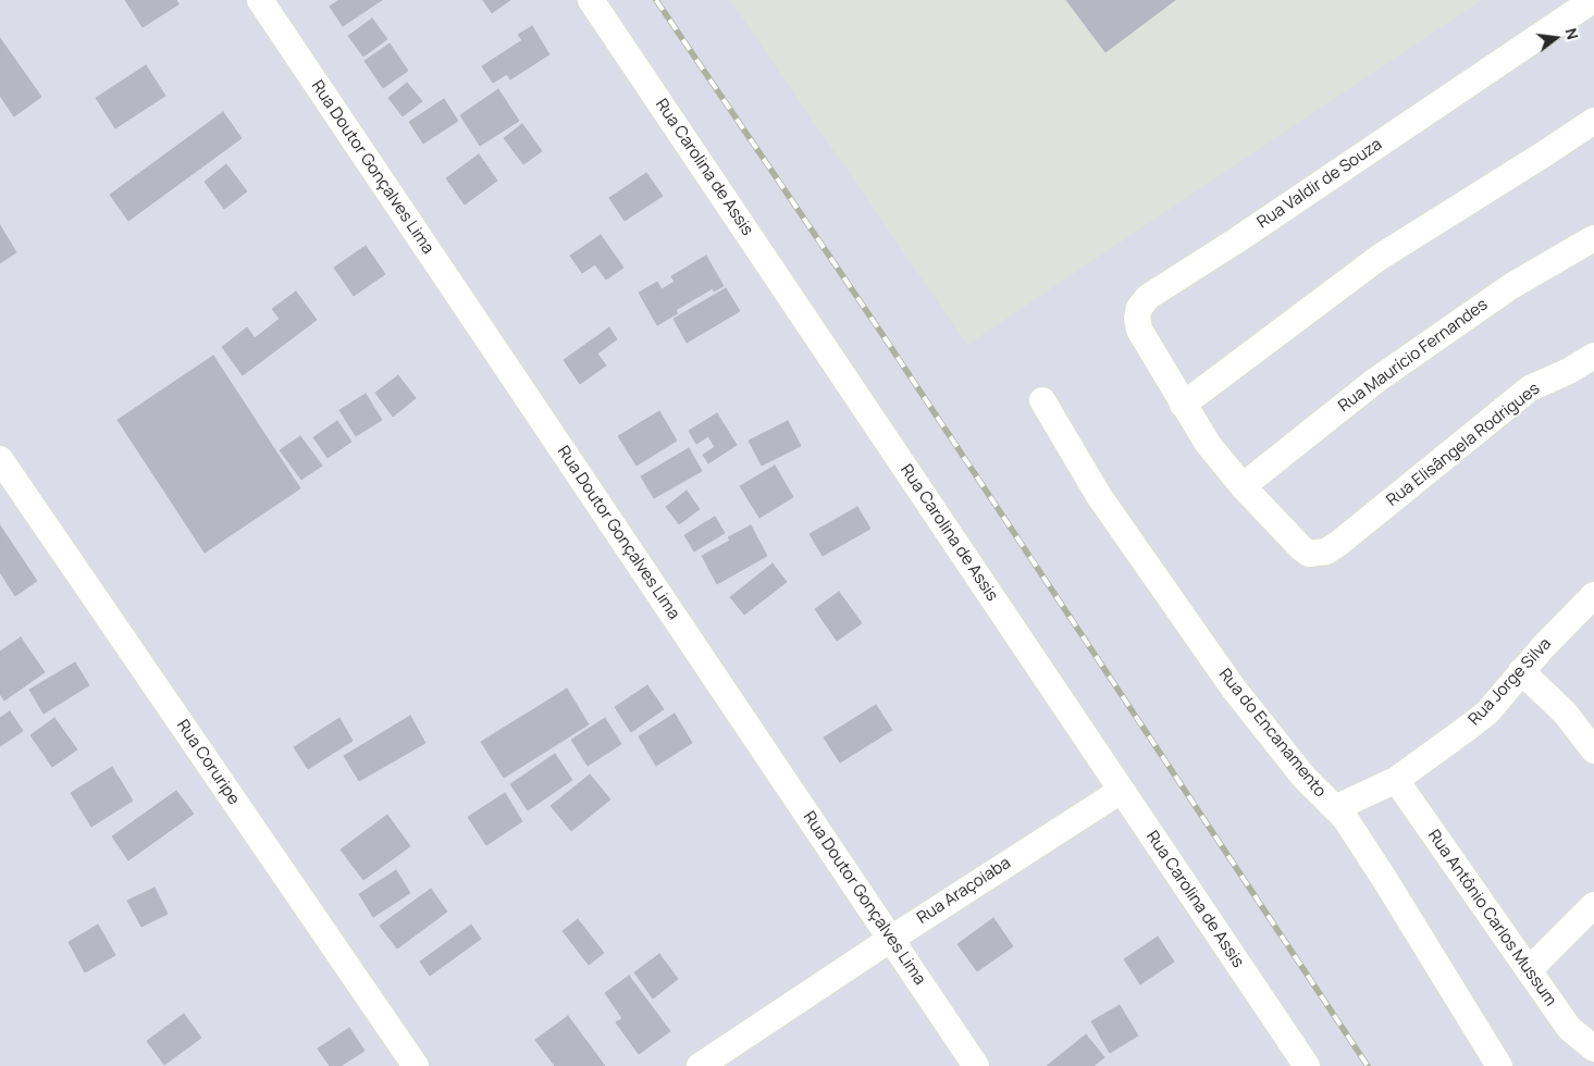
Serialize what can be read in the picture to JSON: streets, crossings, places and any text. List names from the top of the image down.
{
  "streets": {
    "street": [
      "Rua Doutor Gonçalves Lima",
      "Rua Carolina de Assis",
      "Rua Valdir de Souza",
      "Rua Maurício Fernandes",
      "Rua Elisângela Rodrigues",
      "Rua Jorge Silva",
      "Rua do Encanamento",
      "Rua Coruripe",
      "Rua Araçoiaba",
      "Rua Antônio Carlos Mussum"
    ]
  },
  "crossings": [
    ["Rua Doutor Gonçalves Lima", "Rua Araçoiaba"],
    ["Rua Carolina de Assis", "Rua Araçoiaba"],
    ["Rua Valdir de Souza", "Rua Maurício Fernandes"],
    ["Rua Valdir de Souza", "Rua Elisângela Rodrigues"],
    ["Rua Jorge Silva", "Rua do Encanamento"],
    ["Rua Jorge Silva", "Rua Antônio Carlos Mussum"]
  ],
  "north": "right"
}
